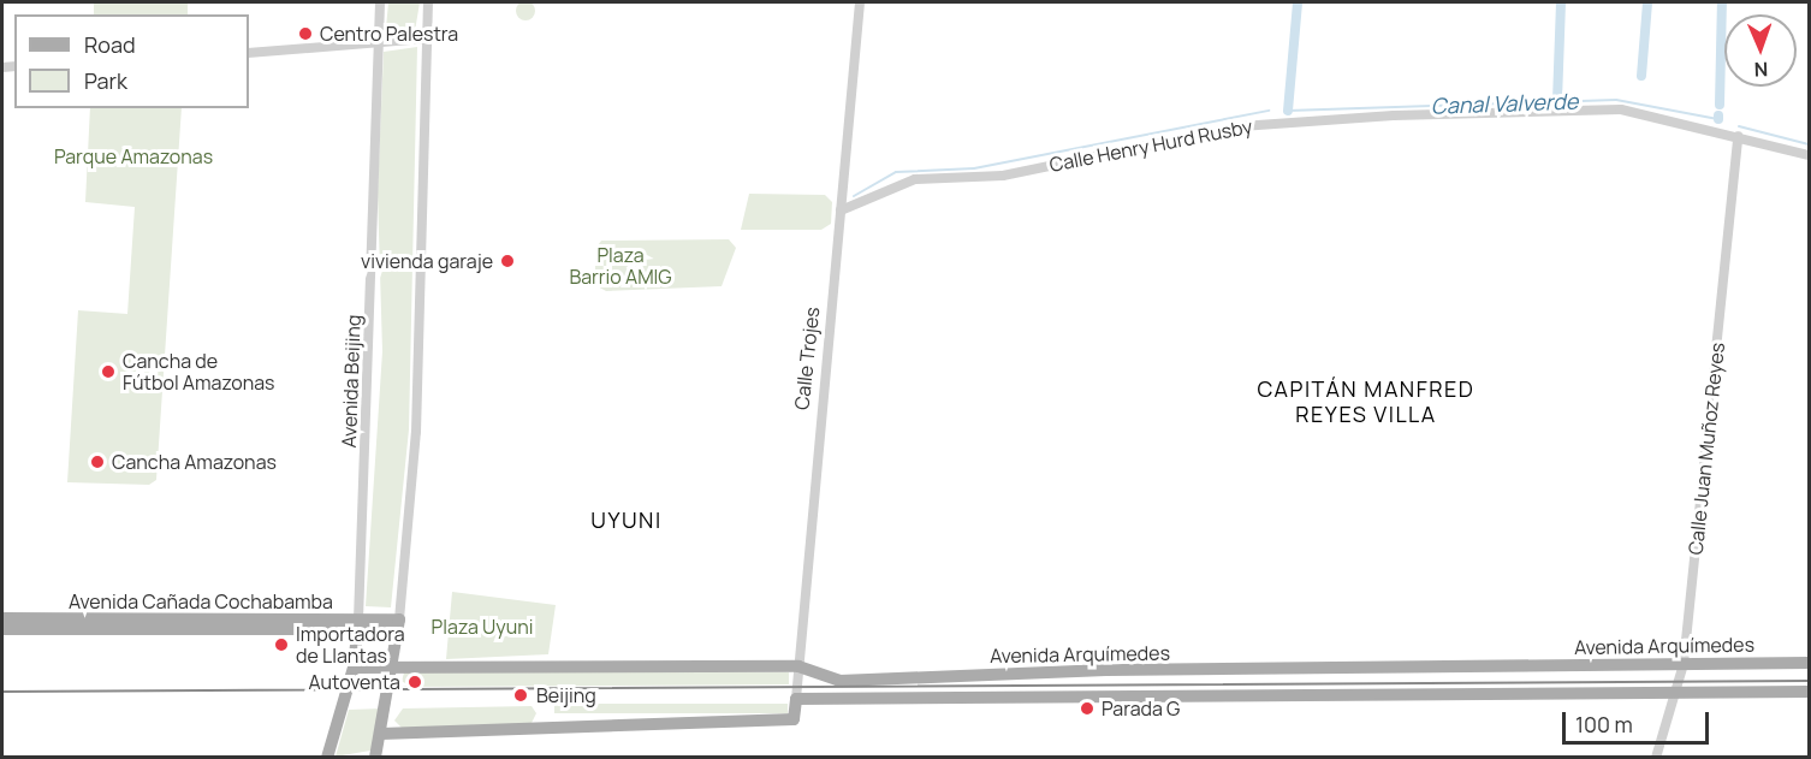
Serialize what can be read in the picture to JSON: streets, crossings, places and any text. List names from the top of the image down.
{
  "streets": {
    "main road": [
      "Calle Trojes",
      "Avenida Beijing",
      "Avenida Cañada Cochabamba",
      "Avenida Arquímedes"
    ],
    "street": ["Calle Henry Hurd Rusby", "Calle Juan Muñoz Reyes"]
  },
  "crossings": [
    ["Calle Henry Hurd Rusby", "Calle Trojes"],
    ["Calle Henry Hurd Rusby", "Calle Juan Muñoz Reyes"],
    ["Calle Trojes", "Avenida Arquímedes"],
    ["Avenida Beijing", "Avenida Cañada Cochabamba"],
    ["Avenida Beijing", "Avenida Arquímedes"],
    ["Calle Juan Muñoz Reyes", "Avenida Arquímedes"]
  ],
  "districts": ["CAPITÁN MANFRED REYES VILLA", "UYUNI"],
  "water": ["Canal Valverde"],
  "parks": ["Parque Amazonas", "Plaza Barrio AMIG", "Plaza Uyuni"],
  "places": [
    "Centro Palestra",
    "vivienda garaje",
    "Cancha de Fútbol Amazonas",
    "Cancha Amazonas",
    "Importadora de Llantas",
    "Autoventa",
    "Beijing",
    "Parada G"
  ],
  "legend": ["Road", "Park"],
  "scale_bar": "100 m",
  "north": "bottom"
}
